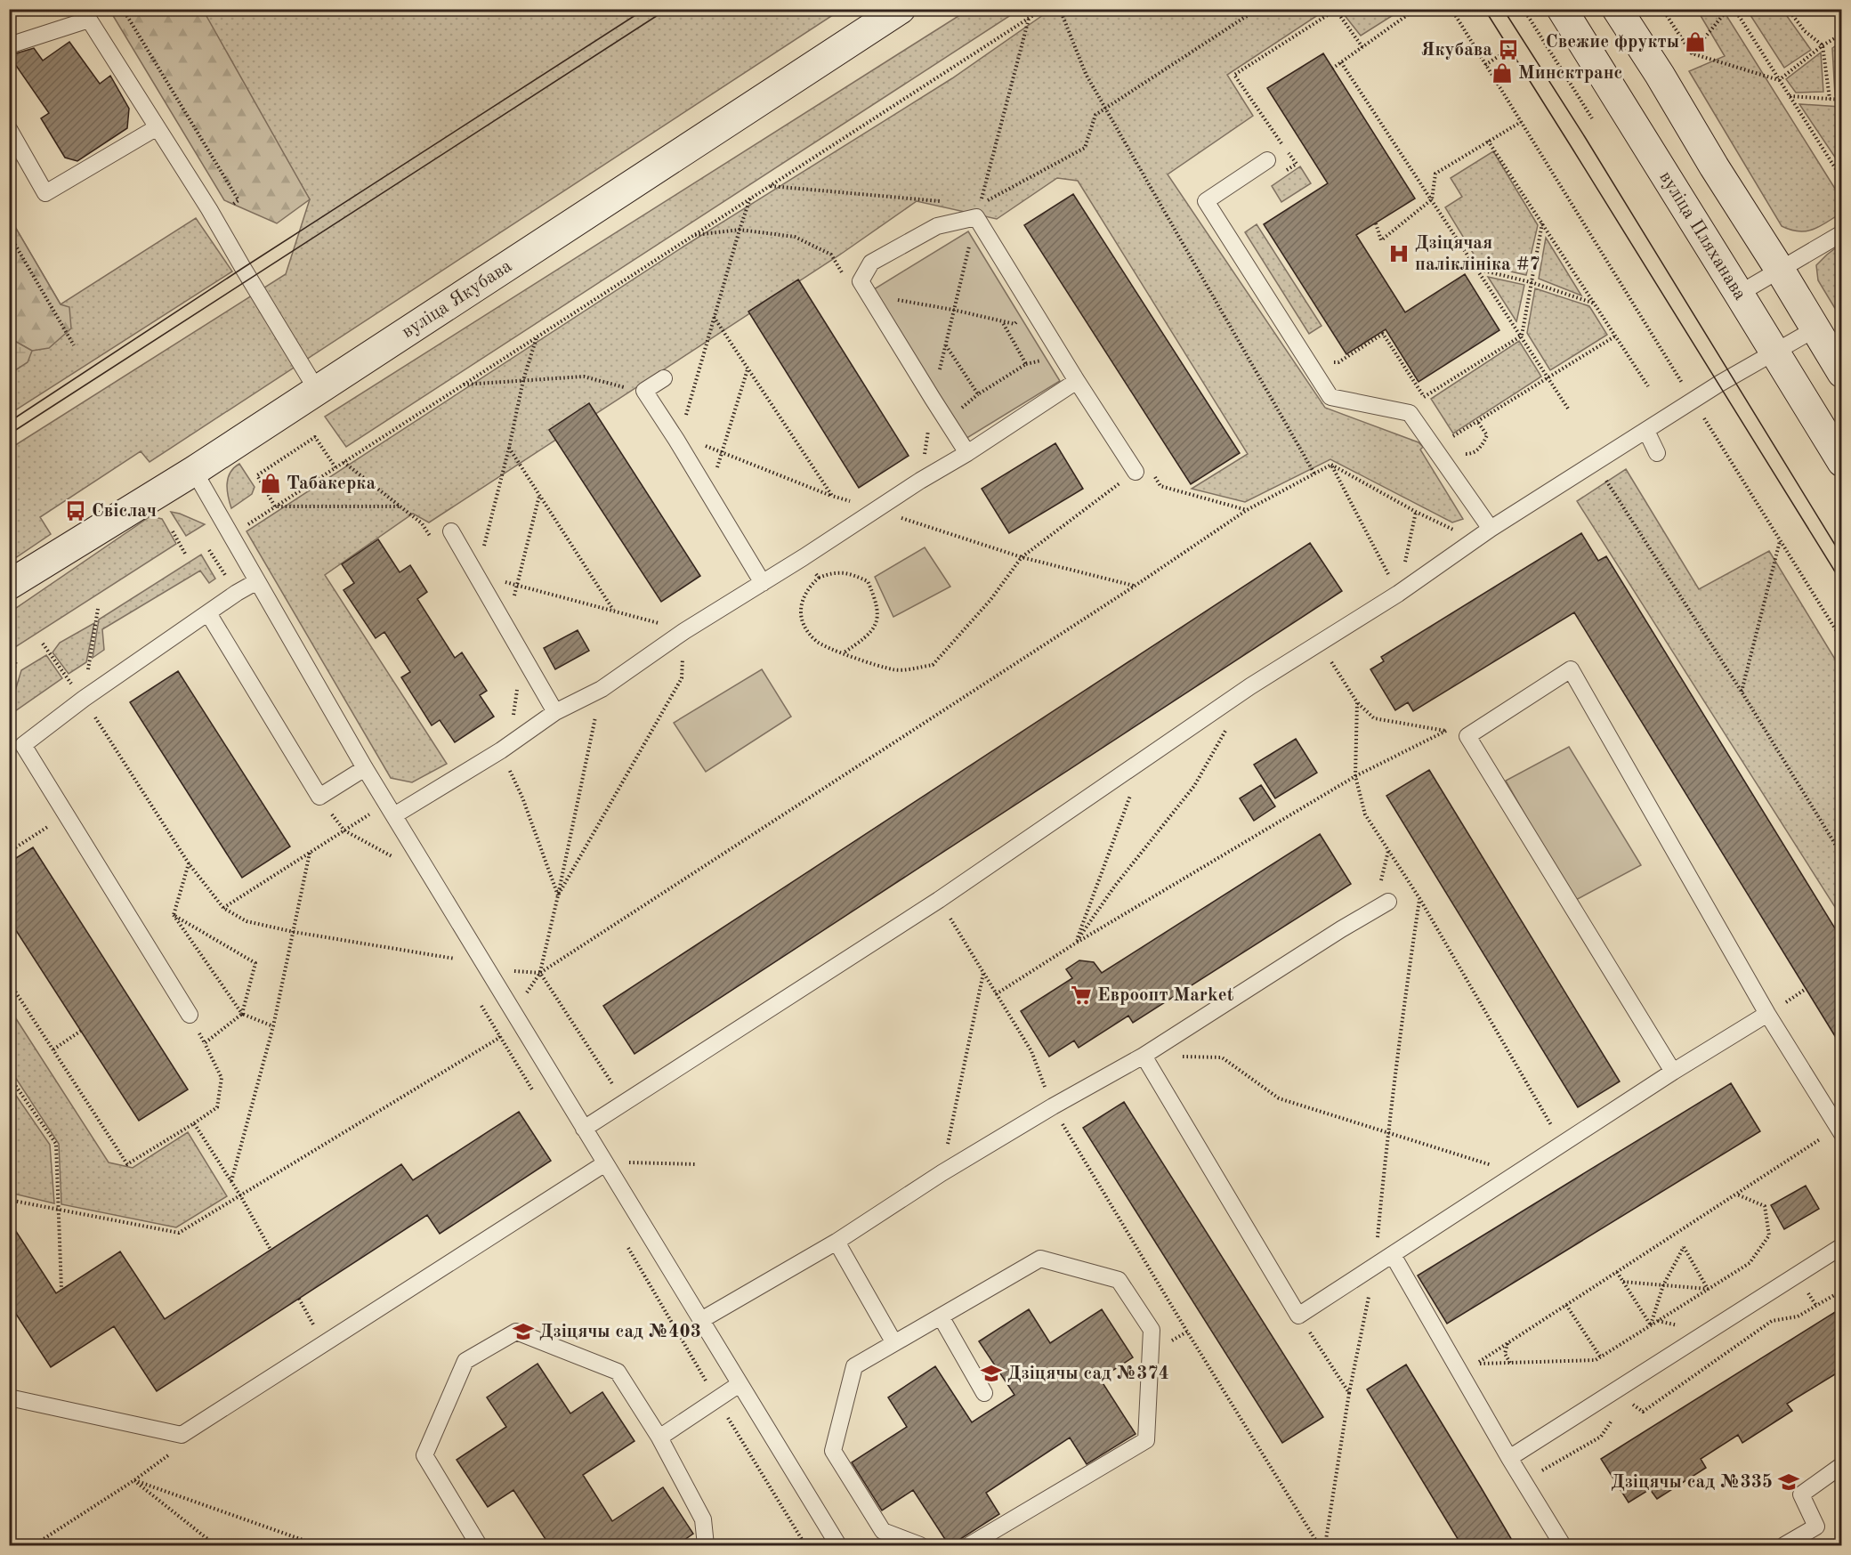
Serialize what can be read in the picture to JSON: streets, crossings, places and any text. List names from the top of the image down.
{
  "streets": {
    "main road": ["вуліца Пляханава", "вуліца Якубава"]
  },
  "places": {
    "shop": ["Свежие фрукты", "Минсктранс", "Табакерка"],
    "bus stop": ["Якубава", "Свіслач"],
    "hospital": ["Дзіцячая паліклініка #7"],
    "supermarket": ["Евроопт Market"],
    "school or university": ["Дзіцячы сад №403", "Дзіцячы сад №374", "Дзіцячы сад №335"]
  }
}
